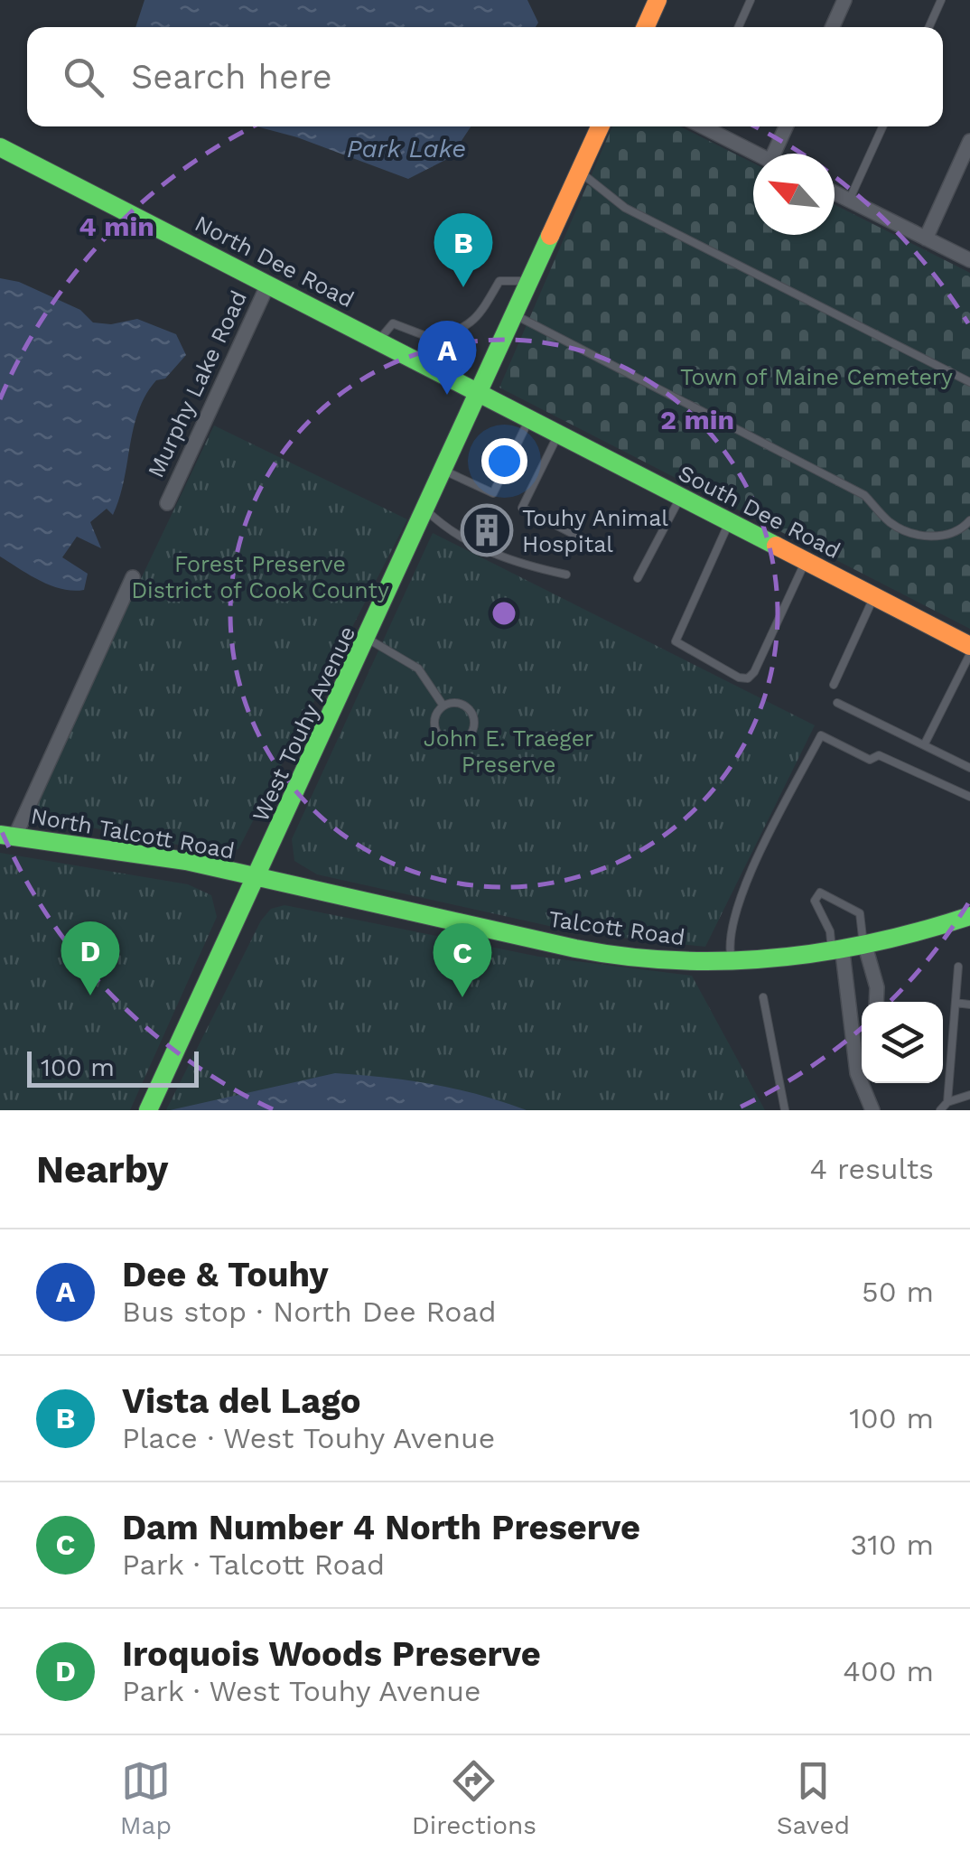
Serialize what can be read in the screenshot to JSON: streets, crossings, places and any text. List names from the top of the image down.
{
  "streets": {
    "main road": [
      "North Dee Road",
      "South Dee Road",
      "West Touhy Avenue",
      "North Talcott Road",
      "Talcott Road"
    ],
    "street": ["Murphy Lake Road"]
  },
  "crossings": [
    ["North Dee Road", "Murphy Lake Road"],
    ["North Dee Road", "South Dee Road"],
    ["North Dee Road", "West Touhy Avenue"],
    ["South Dee Road", "West Touhy Avenue"],
    ["West Touhy Avenue", "North Talcott Road"],
    ["West Touhy Avenue", "Talcott Road"],
    ["North Talcott Road", "Talcott Road"]
  ],
  "water": ["Park Lake"],
  "parks": ["Town of Maine Cemetery", "Forest Preserve District of Cook County", "John E. Traeger Preserve"],
  "places": {
    "building": ["Touhy Animal Hospital"]
  },
  "scale_bar": "100 m",
  "north": "top left",
  "page": {
    "search": "Search here",
    "pins": [
      "B",
      "A",
      "D",
      "C"
    ],
    "scale": "100 m",
    "heading": ["Nearby", "4 results"],
    "list": [
      {
        "mark": "A",
        "name": "Dee & Touhy",
        "note": "Bus stop · North Dee Road",
        "value": "50 m"
      },
      {
        "mark": "B",
        "name": "Vista del Lago",
        "note": "Place · West Touhy Avenue",
        "value": "100 m"
      },
      {
        "mark": "C",
        "name": "Dam Number 4 North Preserve",
        "note": "Park · Talcott Road",
        "value": "310 m"
      },
      {
        "mark": "D",
        "name": "Iroquois Woods Preserve",
        "note": "Park · West Touhy Avenue",
        "value": "400 m"
      }
    ],
    "nav": ["Map", "Directions", "Saved"]
  },
  "rings": ["4 min", "2 min"]
}
